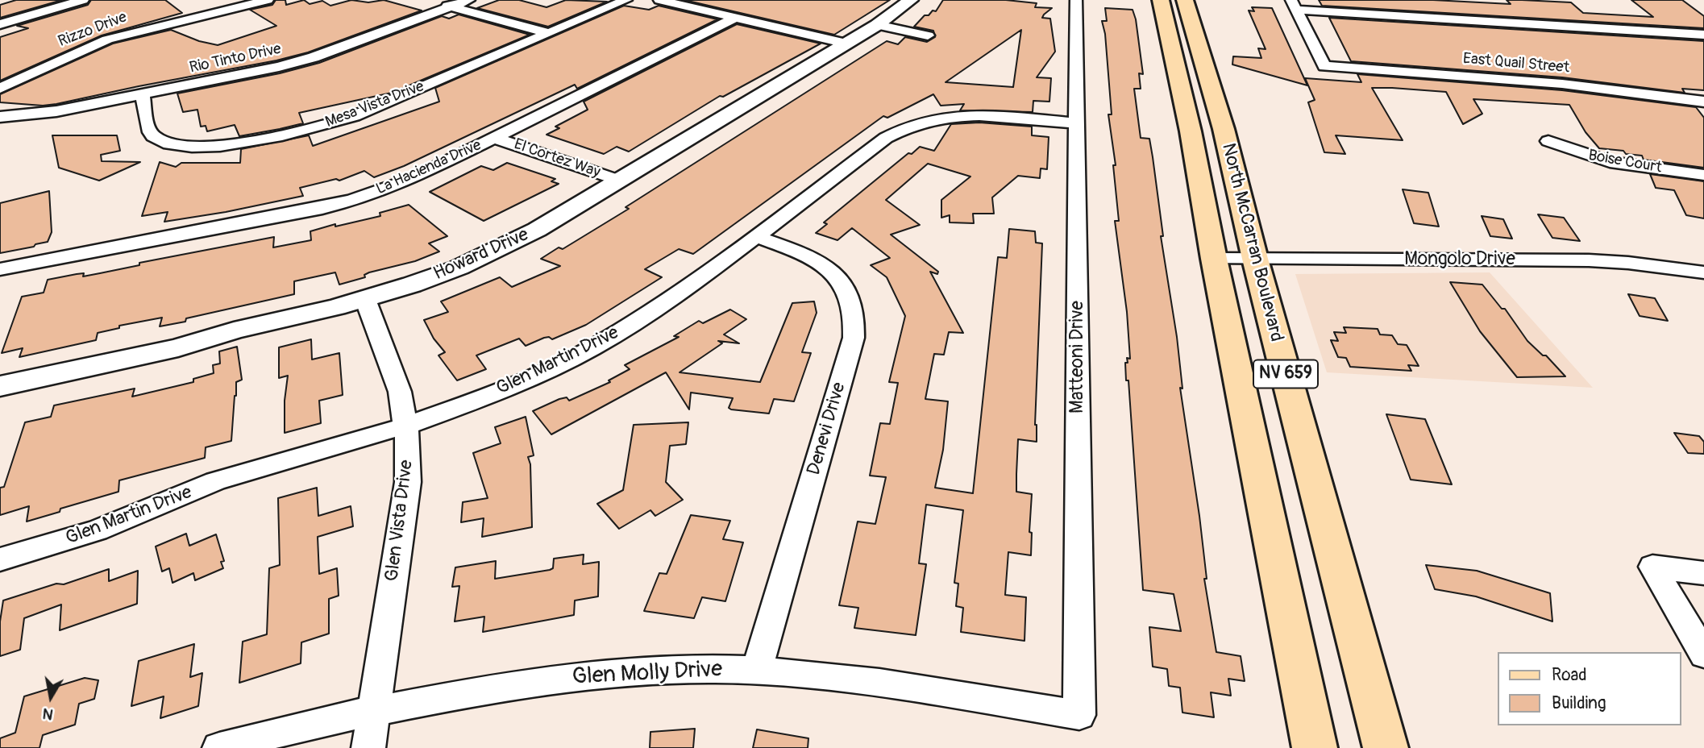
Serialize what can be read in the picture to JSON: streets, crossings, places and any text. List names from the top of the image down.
{
  "streets": {
    "main road": ["North McCarran Boulevard", "NV 659"],
    "street": [
      "Rizzo Drive",
      "Rio Tinto Drive",
      "East Quail Street",
      "Mesa Vista Drive",
      "El Cortez Way",
      "Boise Court",
      "La Hacienda Drive",
      "Howard Drive",
      "Mongolo Drive",
      "Matteoni Drive",
      "Glen Martin Drive",
      "Denevi Drive",
      "Glen Vista Drive",
      "Glen Molly Drive"
    ]
  },
  "crossings": [
    ["Rio Tinto Drive", "Mesa Vista Drive"],
    ["El Cortez Way", "La Hacienda Drive"],
    ["El Cortez Way", "Howard Drive"],
    ["North McCarran Boulevard", "Mongolo Drive"],
    ["Howard Drive", "Glen Vista Drive"],
    ["Matteoni Drive", "Glen Martin Drive"],
    ["Matteoni Drive", "Glen Molly Drive"],
    ["Glen Martin Drive", "Denevi Drive"],
    ["Glen Martin Drive", "Glen Vista Drive"],
    ["Denevi Drive", "Glen Molly Drive"],
    ["Glen Vista Drive", "Glen Molly Drive"]
  ],
  "legend": ["Road", "Building"],
  "north": "bottom"
}
